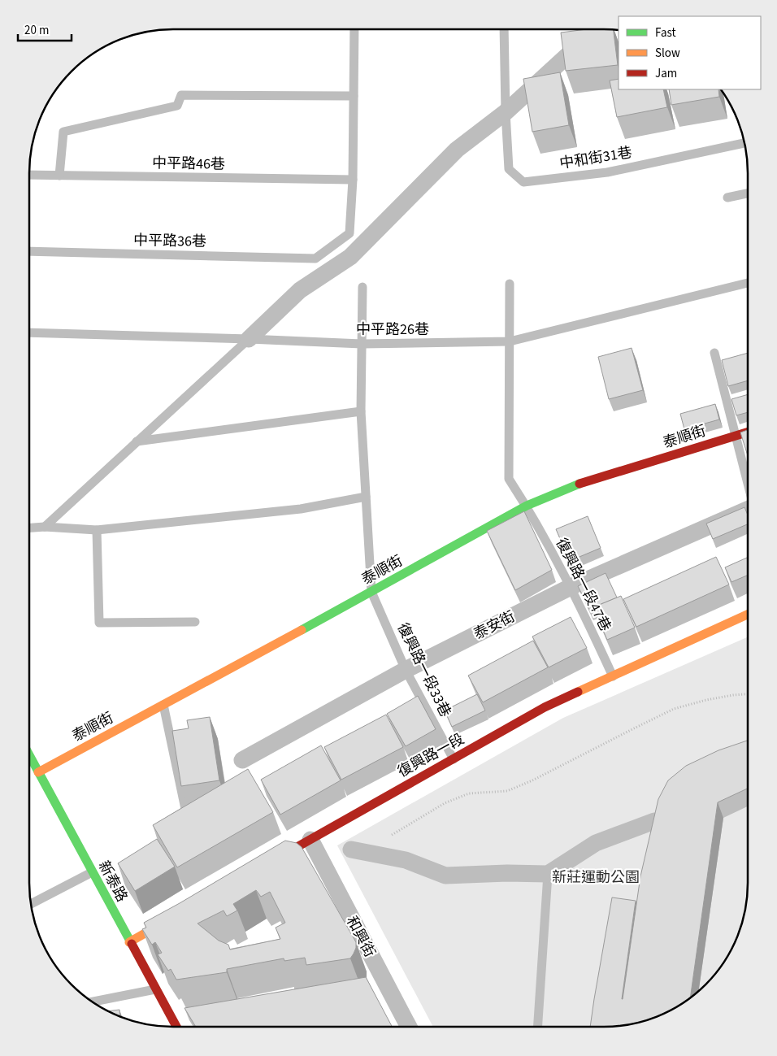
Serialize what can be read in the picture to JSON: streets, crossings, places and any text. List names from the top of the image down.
{
  "streets": {
    "street": [
      "泰順街",
      "泰安街",
      "復興路一段",
      "新泰路",
      "和興街"
    ],
    "lane": [
      "中和街31巷",
      "中平路46巷",
      "中平路36巷",
      "中平路26巷",
      "復興路一段47巷",
      "復興路一段33巷"
    ]
  },
  "crossings": [
    ["中平路46巷", "中平路36巷"],
    ["中平路26巷", "復興路一段47巷"],
    ["泰順街", "復興路一段47巷"],
    ["泰順街", "復興路一段33巷"],
    ["泰順街", "新泰路"],
    ["復興路一段47巷", "泰安街"],
    ["復興路一段47巷", "復興路一段"],
    ["泰安街", "復興路一段33巷"],
    ["復興路一段33巷", "復興路一段"],
    ["復興路一段", "和興街"]
  ],
  "parks": ["新莊運動公園"],
  "legend": ["Fast", "Slow", "Jam"],
  "scale_bar": "20 m"
}
